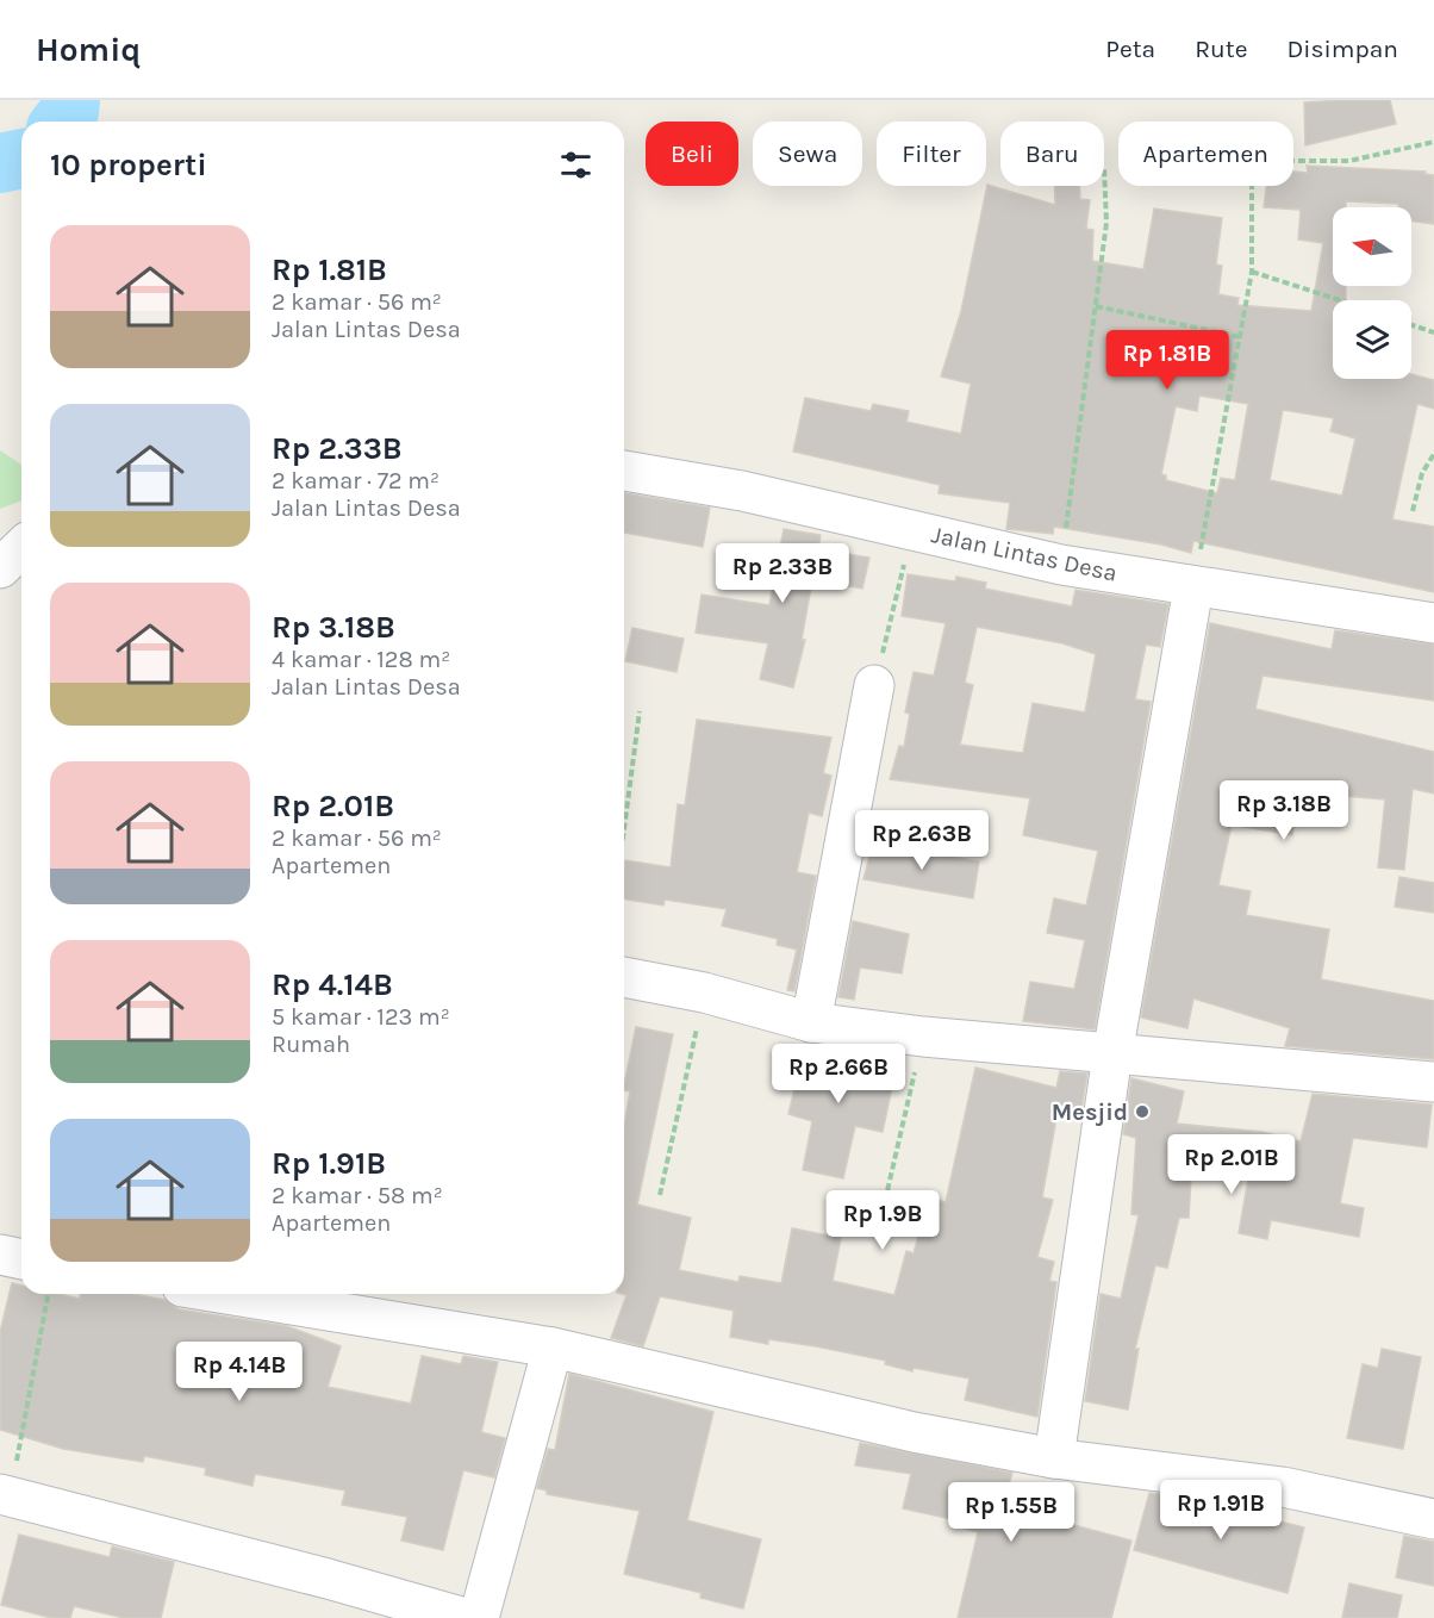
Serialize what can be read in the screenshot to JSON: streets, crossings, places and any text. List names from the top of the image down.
{
  "streets": {
    "street": ["Jalan Lintas Desa"]
  },
  "places": ["Mesjid"],
  "north": "left",
  "page": {
    "header": "Homiq",
    "nav": ["Peta", "Rute", "Disimpan"],
    "chip": [
      "Beli",
      "Sewa",
      "Filter",
      "Baru",
      "Apartemen"
    ],
    "heading": "10 properti",
    "list": [
      {
        "name": "Rp 1.81B",
        "note": "2 kamar · 56 m² · Jalan Lintas Desa"
      },
      {
        "name": "Rp 2.33B",
        "note": "2 kamar · 72 m² · Jalan Lintas Desa"
      },
      {
        "name": "Rp 3.18B",
        "note": "4 kamar · 128 m² · Jalan Lintas Desa"
      },
      {
        "name": "Rp 2.01B",
        "note": "2 kamar · 56 m² · Apartemen"
      },
      {
        "name": "Rp 4.14B",
        "note": "5 kamar · 123 m² · Rumah"
      },
      {
        "name": "Rp 1.91B",
        "note": "2 kamar · 58 m² · Apartemen"
      }
    ],
    "price": [
      "Rp 1.81B",
      "Rp 2.33B",
      "Rp 3.18B",
      "Rp 2.63B",
      "Rp 2.66B",
      "Rp 2.01B",
      "Rp 1.9B",
      "Rp 4.14B",
      "Rp 1.91B",
      "Rp 1.55B"
    ]
  }
}
